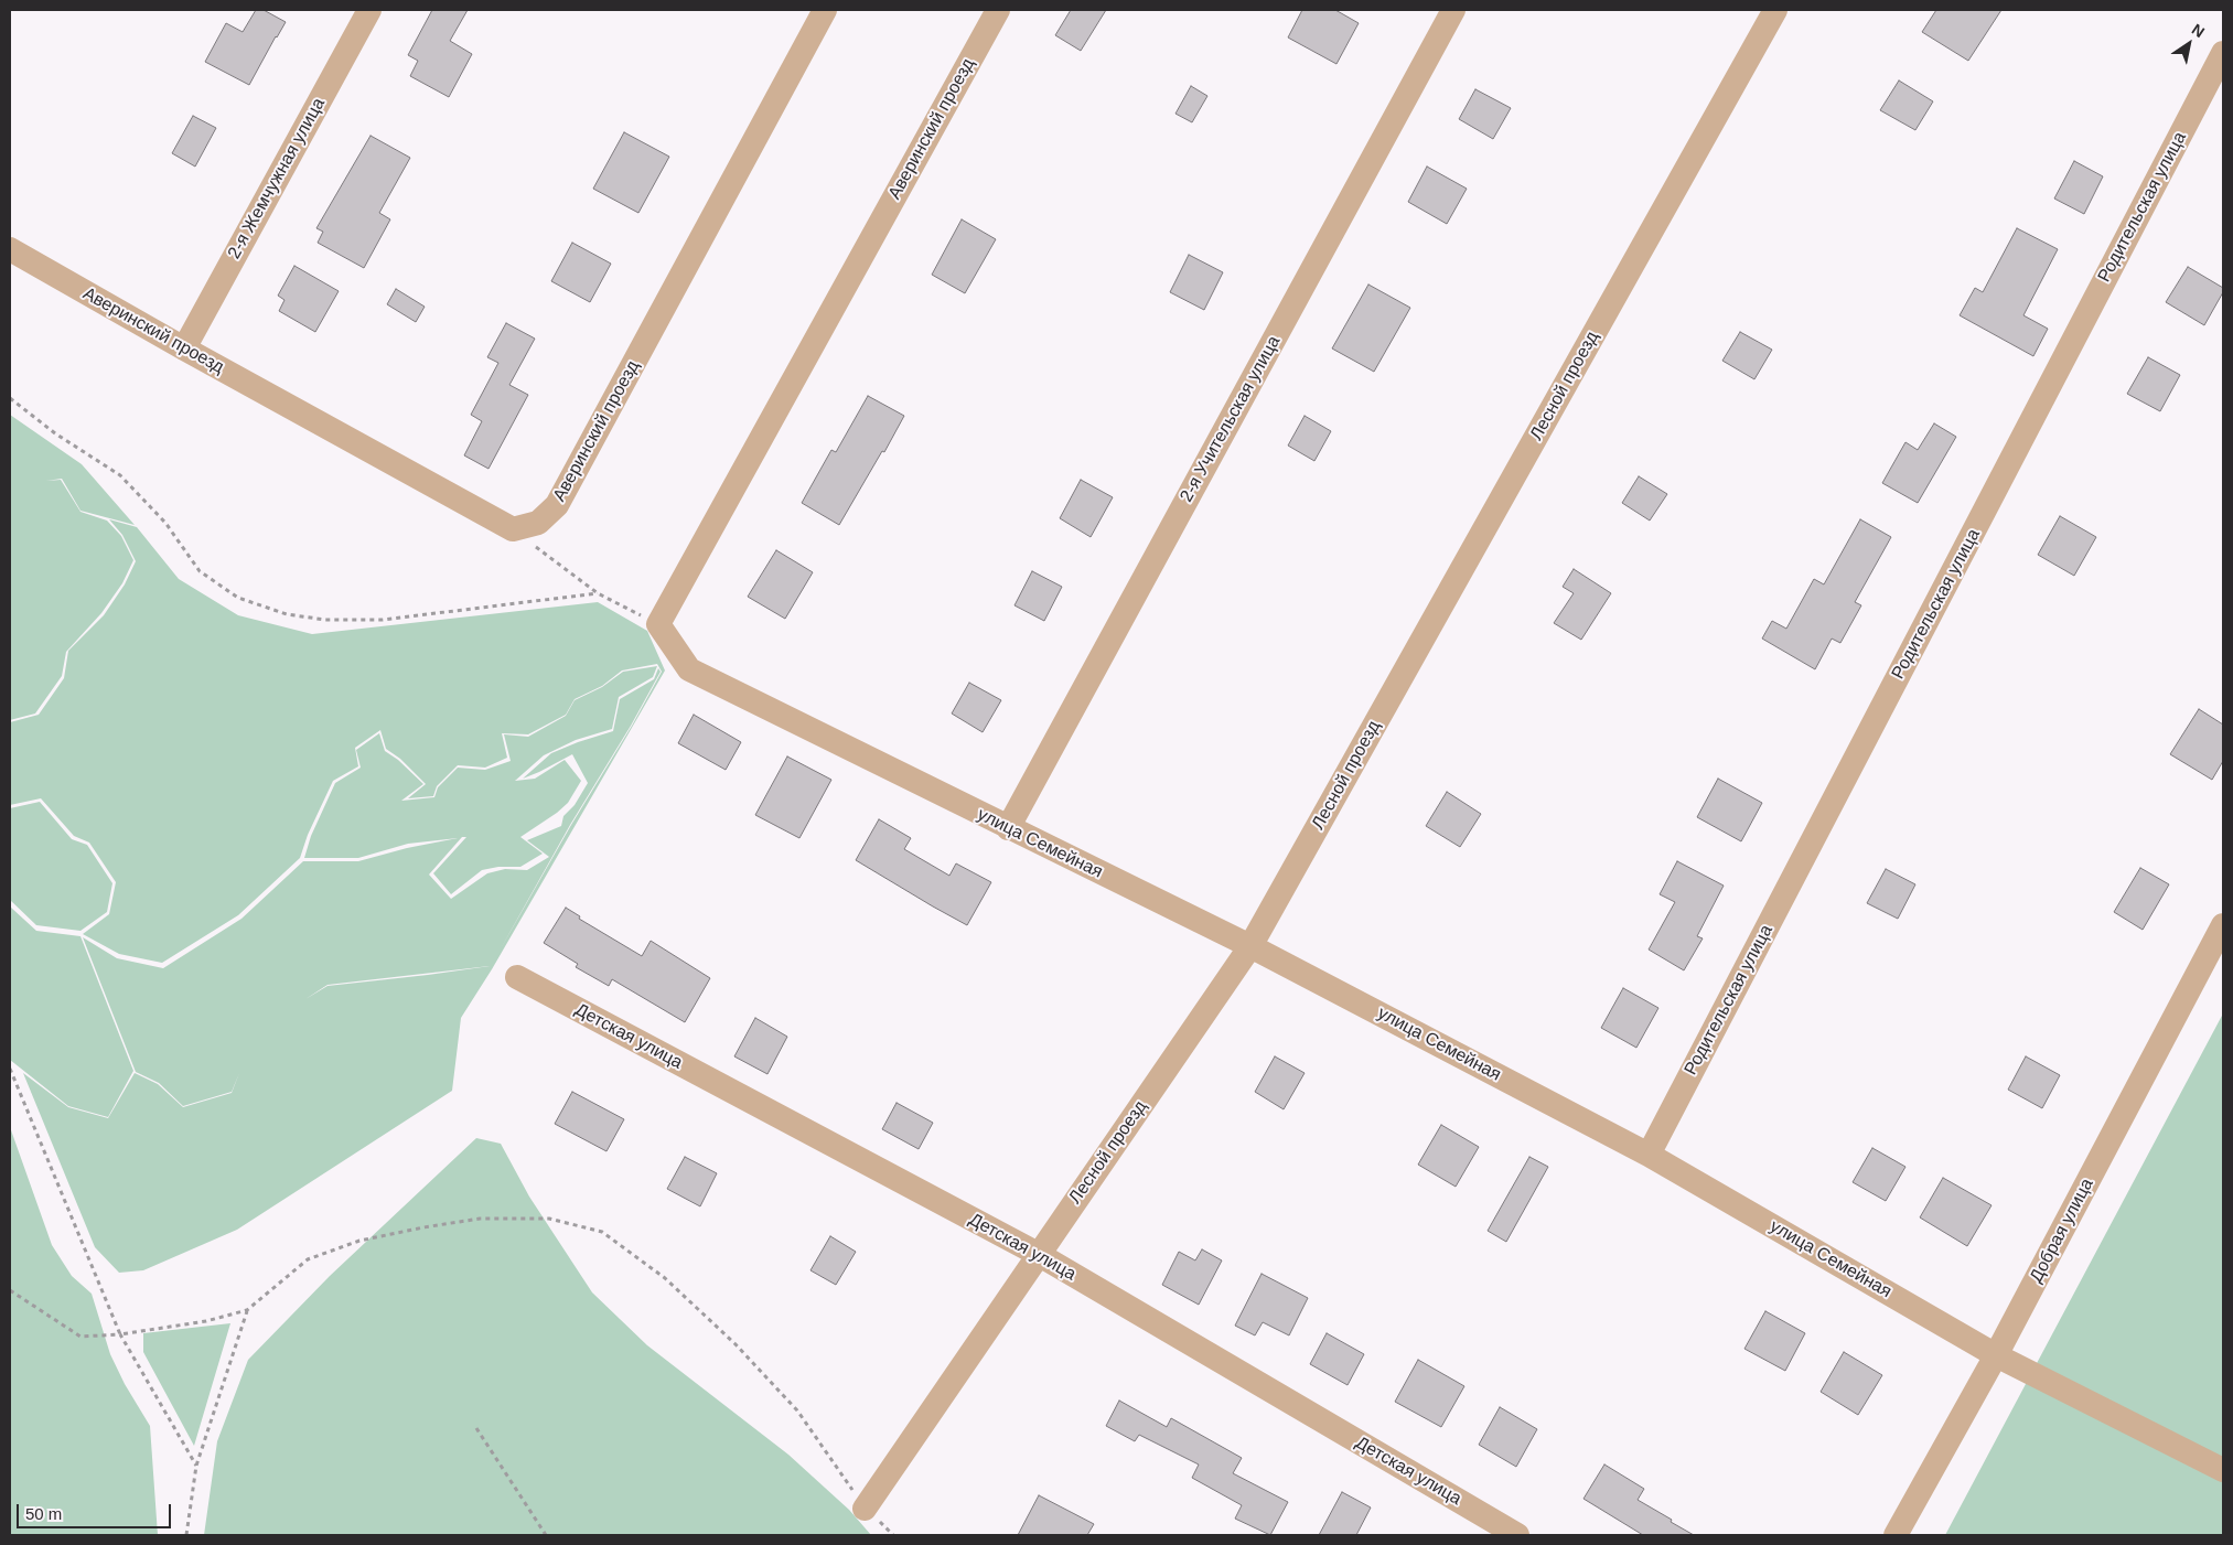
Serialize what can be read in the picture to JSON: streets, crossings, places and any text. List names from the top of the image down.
{
  "streets": {
    "street": [
      "Аверинский проезд",
      "2-я Жемчужная улица",
      "Родительская улица",
      "Лесной проезд",
      "2-я Учительская улица",
      "улица Семейная",
      "Детская улица",
      "Добрая улица"
    ]
  },
  "crossings": [
    ["Аверинский проезд", "2-я Жемчужная улица"],
    ["Аверинский проезд", "улица Семейная"],
    ["Родительская улица", "улица Семейная"],
    ["Лесной проезд", "улица Семейная"],
    ["Лесной проезд", "Детская улица"],
    ["2-я Учительская улица", "улица Семейная"],
    ["улица Семейная", "Добрая улица"]
  ],
  "scale_bar": "50 m",
  "north": "top right"
}
